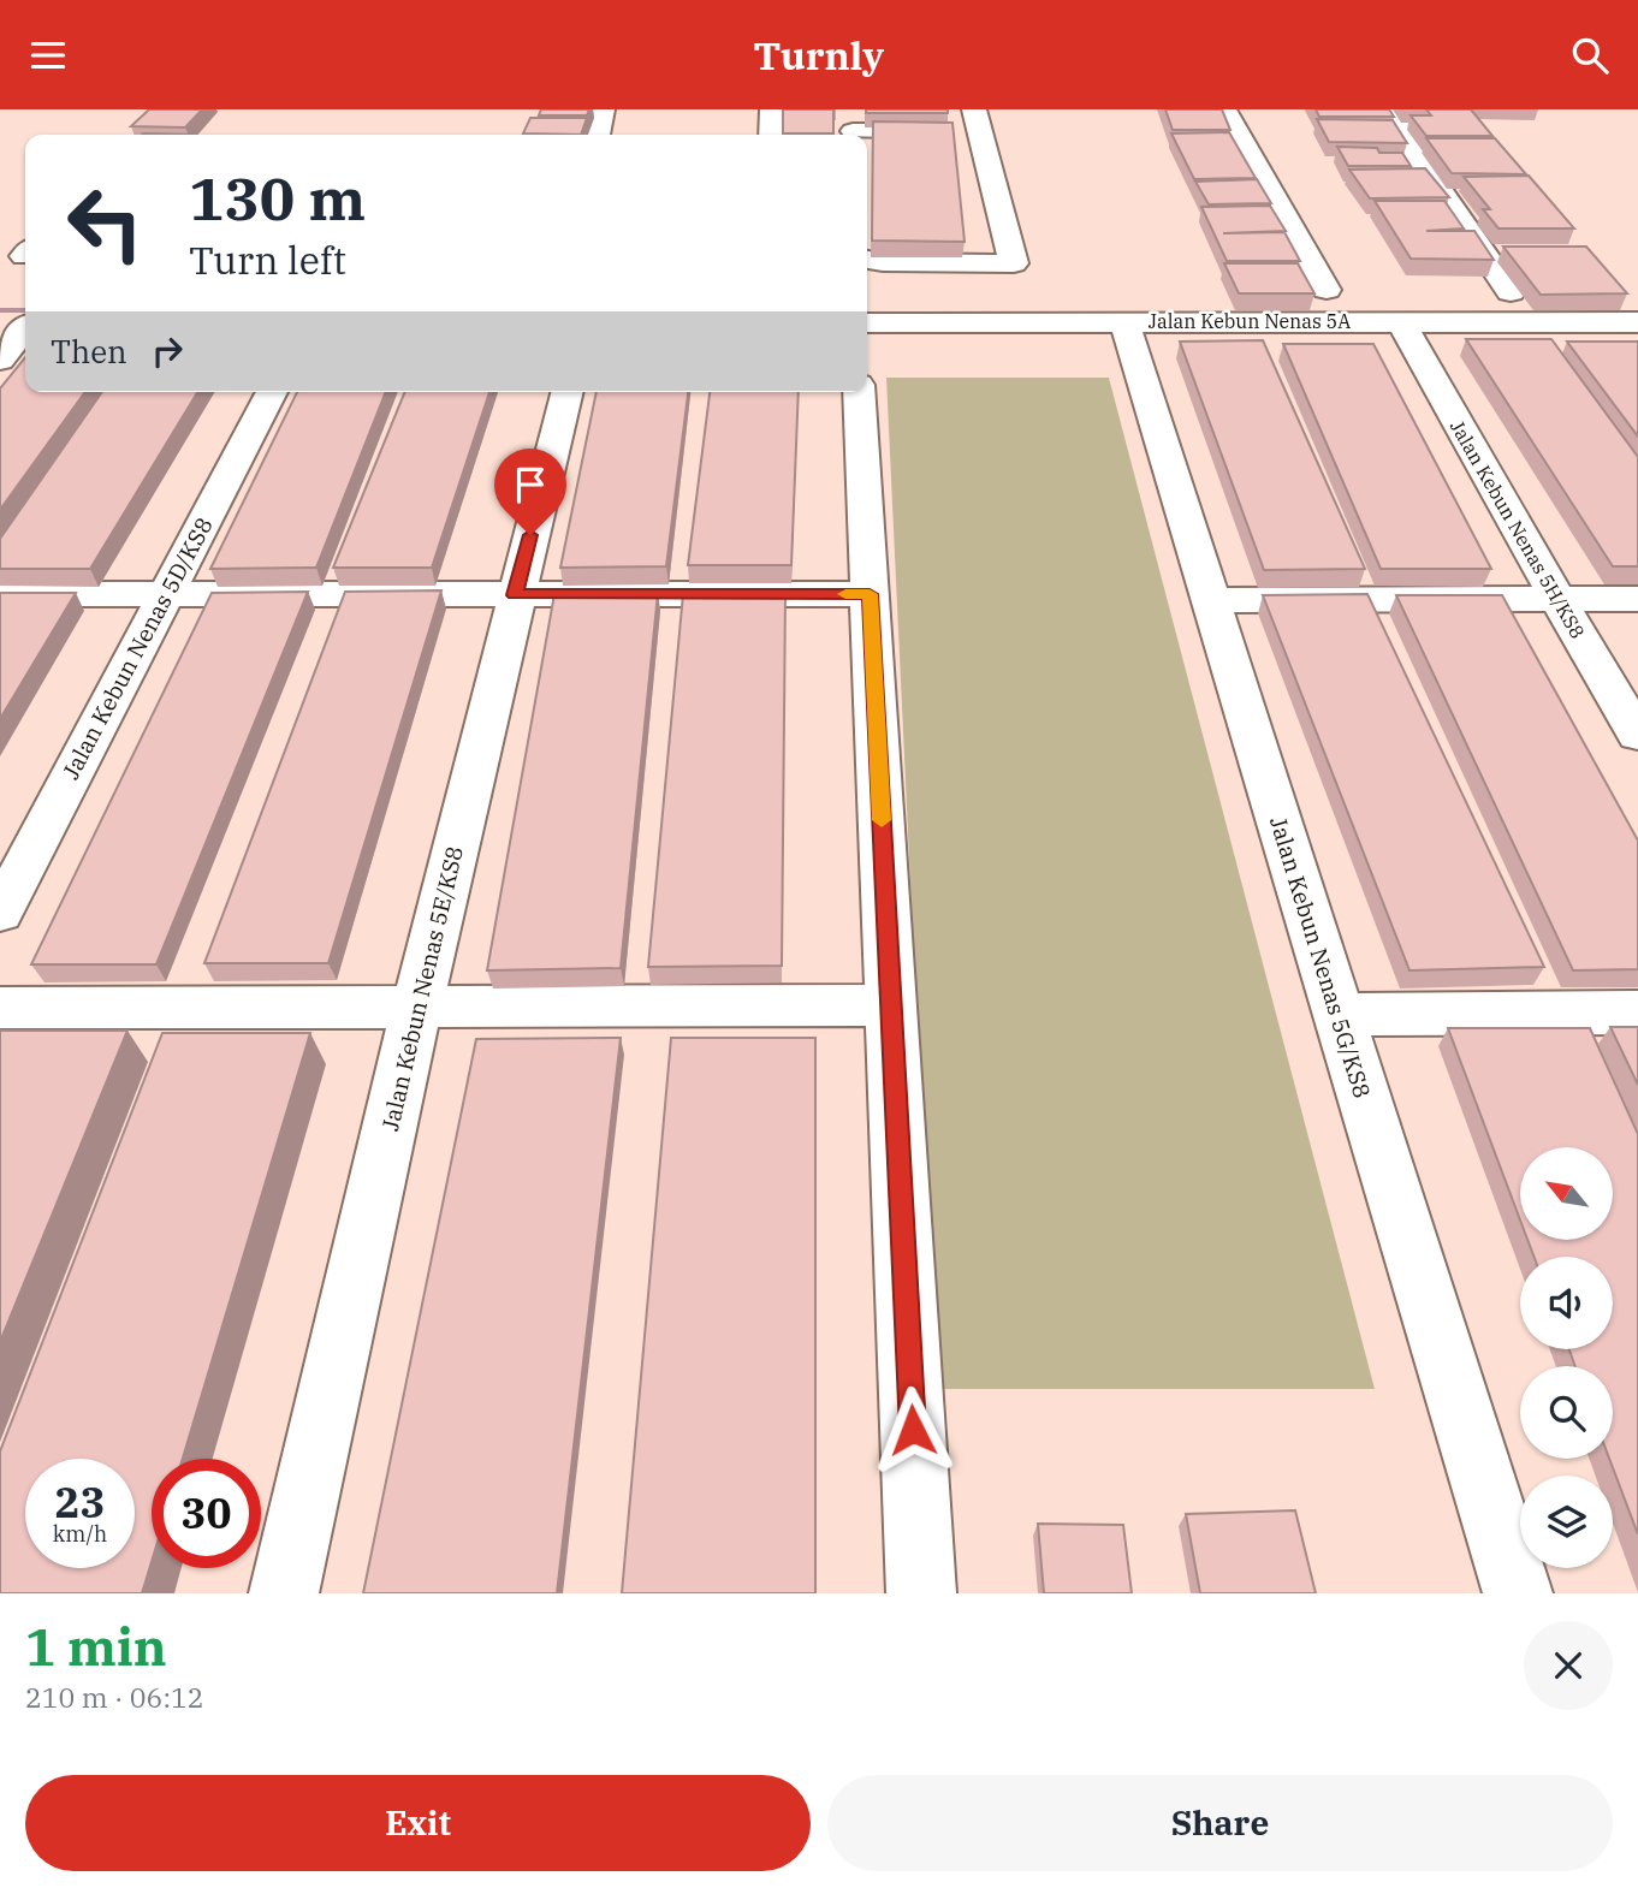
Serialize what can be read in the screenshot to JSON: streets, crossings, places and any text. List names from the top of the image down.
{
  "streets": {
    "street": [
      "Jalan Kebun Nenas 5A",
      "Jalan Kebun Nenas 5H/KS8",
      "Jalan Kebun Nenas 5D/KS8",
      "Jalan Kebun Nenas 5G/KS8",
      "Jalan Kebun Nenas 5E/KS8"
    ]
  },
  "crossings": [
    ["Jalan Kebun Nenas 5A", "Jalan Kebun Nenas 5H/KS8"],
    ["Jalan Kebun Nenas 5A", "Jalan Kebun Nenas 5G/KS8"]
  ],
  "north": "top left",
  "page": {
    "header": "Turnly",
    "turn": ["130 m", "Turn left"],
    "then": "Then",
    "speed": "23 km/h",
    "limit": "30",
    "heading": ["1 min", "210 m · 06:12"],
    "buttons": ["Exit", "Share"]
  }
}
